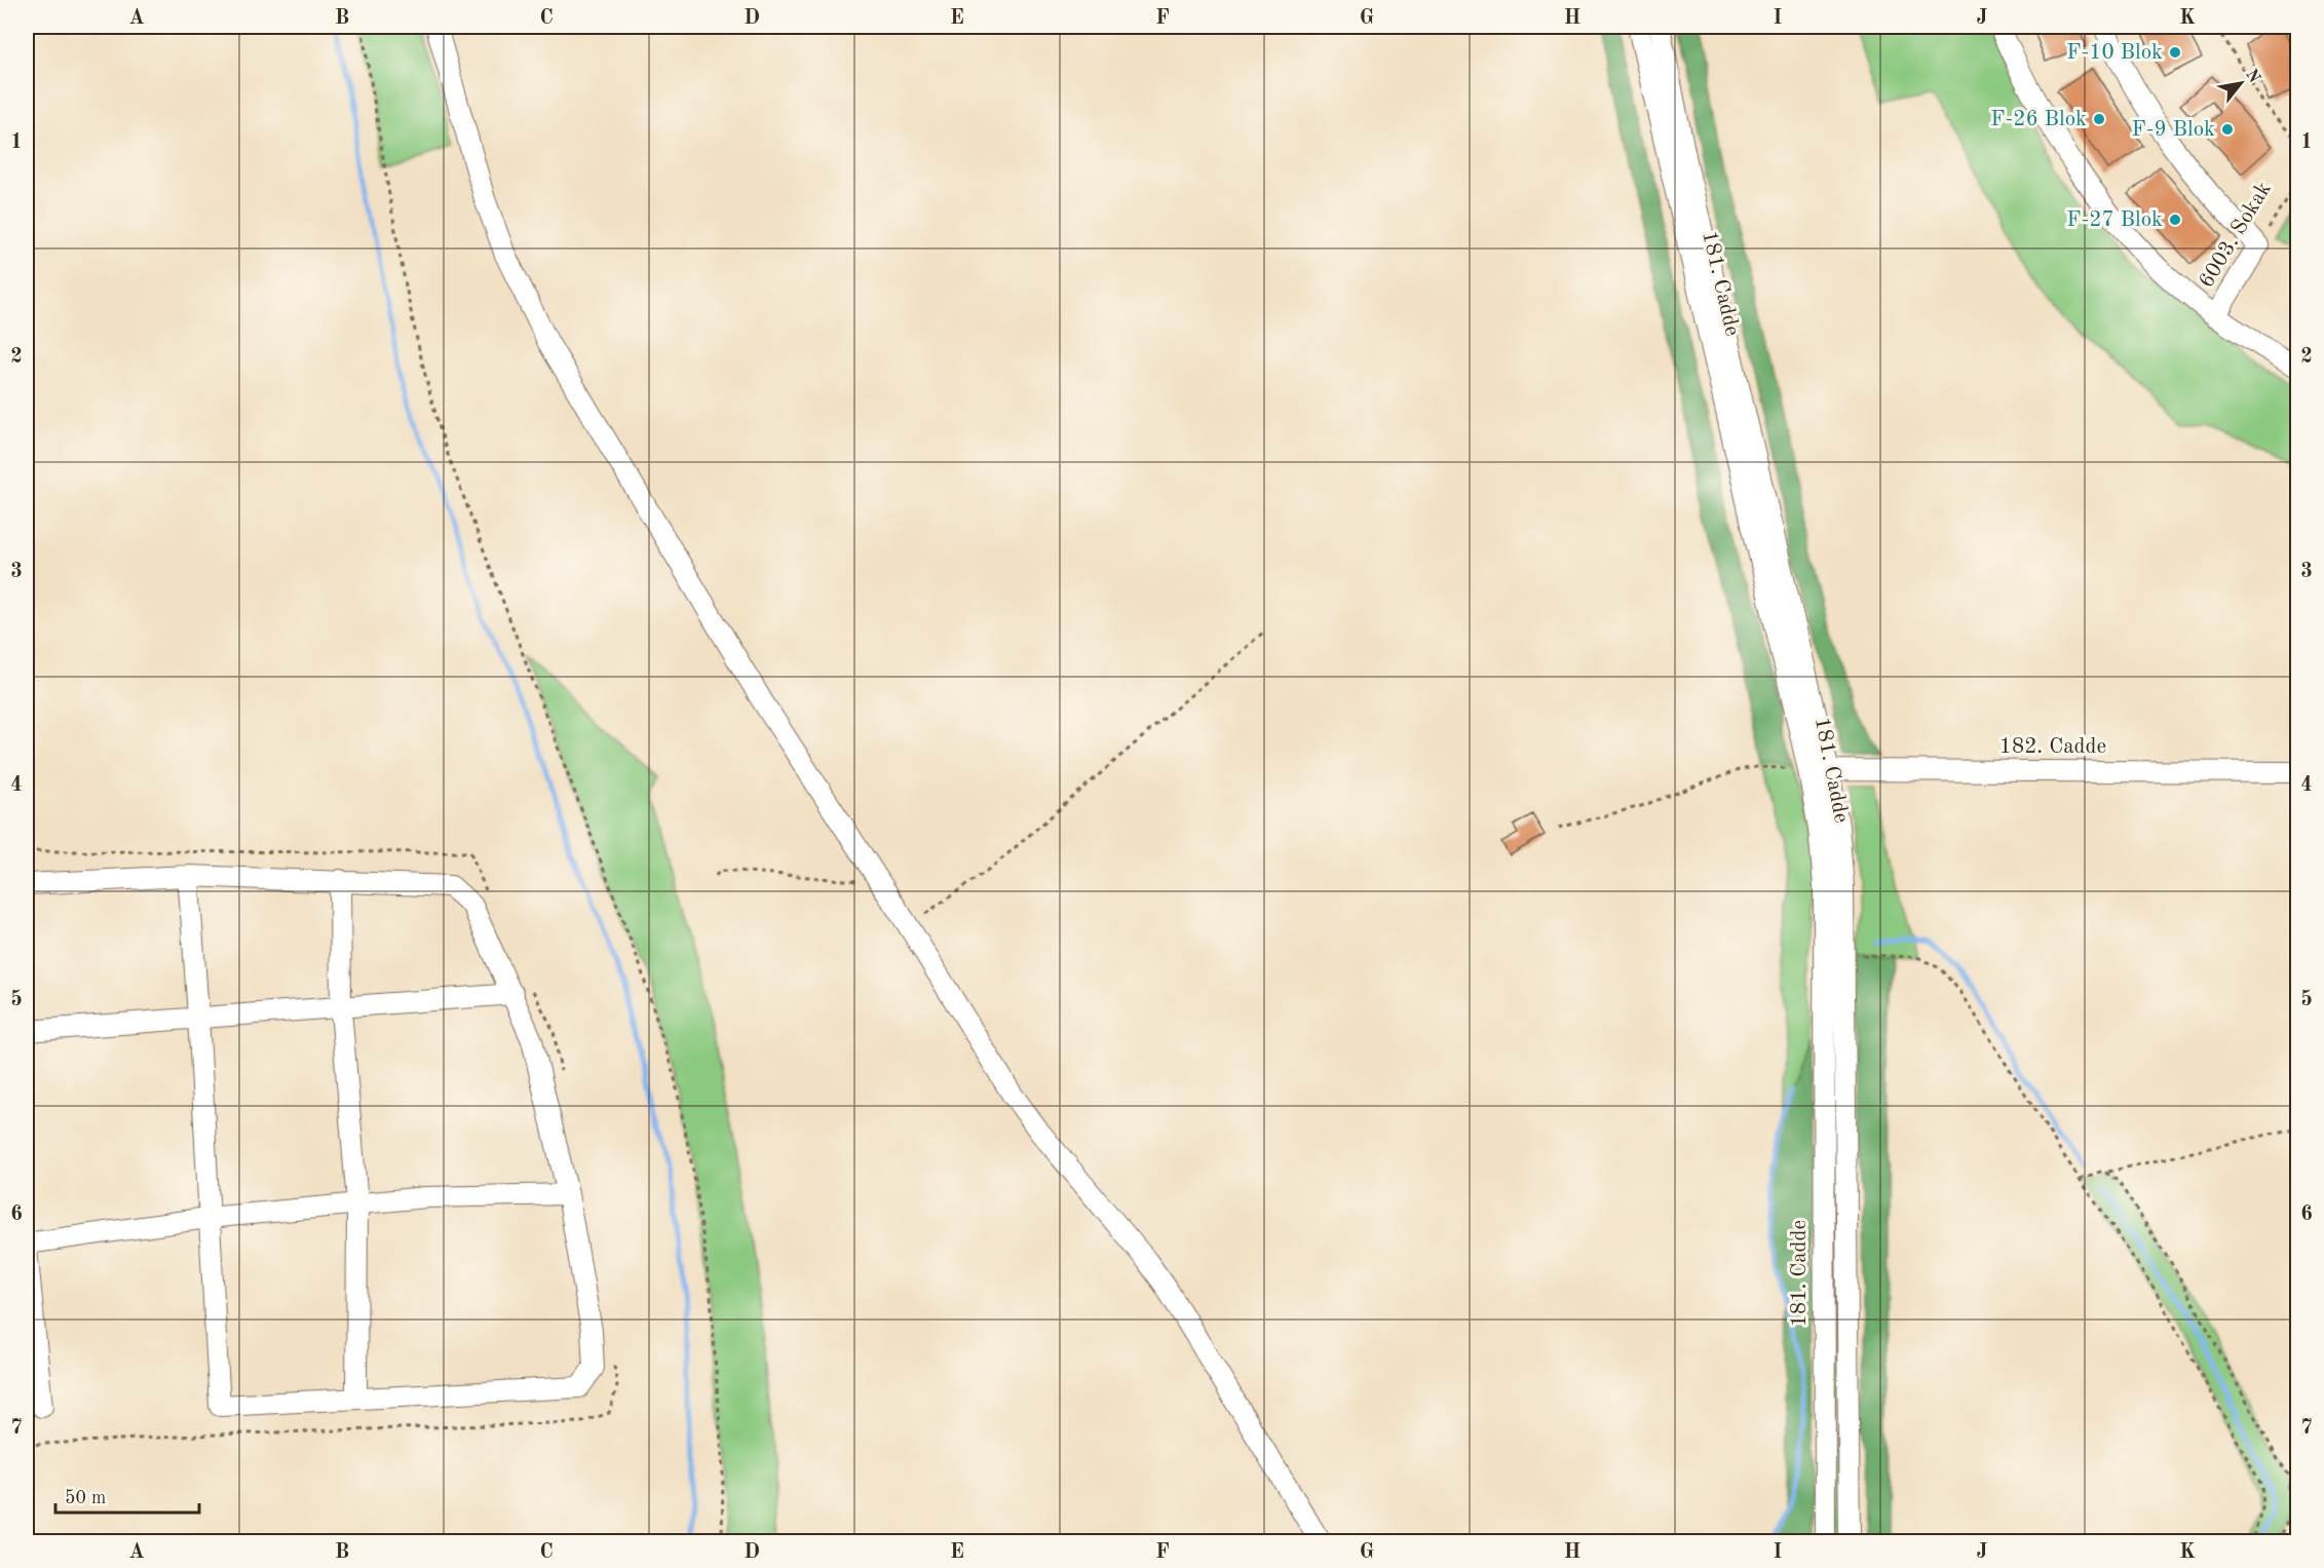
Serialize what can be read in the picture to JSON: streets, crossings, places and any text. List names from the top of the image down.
{
  "streets": {
    "street": ["6003. Sokak", "181. Cadde", "182. Cadde"]
  },
  "crossings": [
    ["181. Cadde", "182. Cadde"]
  ],
  "places": [
    "F-10 Blok",
    "F-26 Blok",
    "F-9 Blok",
    "F-27 Blok"
  ],
  "scale_bar": "50 m",
  "north": "top right",
  "grid": {
    "columns": [
      "A",
      "B",
      "C",
      "D",
      "E",
      "F",
      "G",
      "H",
      "I",
      "J",
      "K"
    ],
    "rows": [
      "1",
      "2",
      "3",
      "4",
      "5",
      "6",
      "7"
    ]
  }
}
